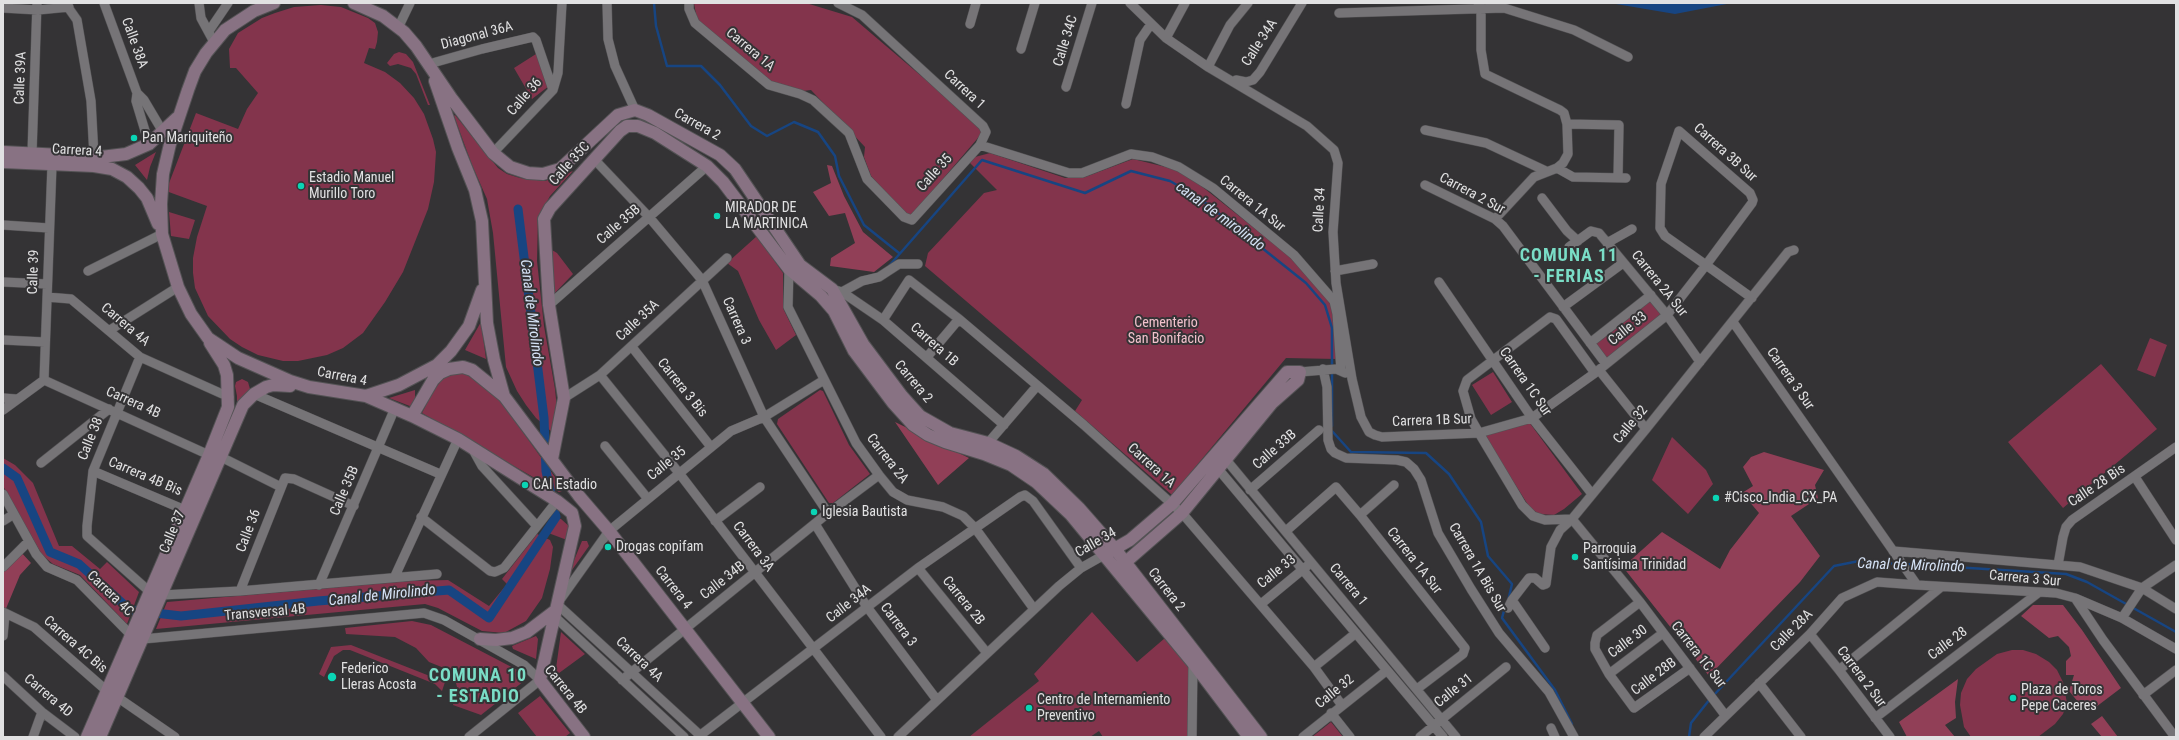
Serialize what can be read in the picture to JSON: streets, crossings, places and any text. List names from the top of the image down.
{
  "streets": {
    "main road": [
      "Carrera 2",
      "Carrera 4",
      "Calle 35C",
      "Calle 35",
      "Calle 34",
      "Carrera 4B",
      "Calle 37"
    ],
    "street": [
      "Diagonal 36A",
      "Calle 34C",
      "Calle 38A",
      "Calle 34A",
      "Carrera 1A",
      "Calle 39A",
      "Carrera 1",
      "Calle 36",
      "Carrera 3B Sur",
      "Carrera 2 Sur",
      "Carrera 1A Sur",
      "Calle 35B",
      "Calle 39",
      "Carrera 2A Sur",
      "Calle 35A",
      "Carrera 3",
      "Carrera 4A",
      "Calle 33",
      "Carrera 1B",
      "Carrera 3 Sur",
      "Carrera 1C Sur",
      "Carrera 3 Bis",
      "Carrera 1B Sur",
      "Calle 32",
      "Calle 38",
      "Calle 33B",
      "Carrera 2A",
      "Carrera 4B Bis",
      "Calle 28 Bis",
      "Carrera 3A",
      "Carrera 1A Bis Sur",
      "Calle 34B",
      "Carrera 4C",
      "Carrera 2B",
      "Transversal 4B",
      "Calle 28A",
      "Calle 30",
      "Calle 28",
      "Carrera 4C Bis",
      "Calle 28B",
      "Calle 31",
      "Carrera 4D"
    ]
  },
  "crossings": [
    ["Diagonal 36A", "Calle 36"],
    ["Diagonal 36A", "Carrera 4"],
    ["Calle 38A", "Carrera 4"],
    ["Calle 34A", "Carrera 4"],
    ["Calle 34A", "Calle 34"],
    ["Calle 34A", "Carrera 3"],
    ["Calle 34A", "Carrera 4A"],
    ["Calle 34A", "Carrera 2A"],
    ["Calle 34A", "Carrera 3A"],
    ["Calle 34A", "Carrera 2B"],
    ["Carrera 1A", "Calle 35"],
    ["Carrera 1A", "Calle 34"],
    ["Carrera 1A", "Calle 33"],
    ["Carrera 1A", "Carrera 1B"],
    ["Carrera 1A", "Calle 32"],
    ["Calle 39A", "Carrera 4"],
    ["Carrera 1", "Calle 35"],
    ["Carrera 1", "Carrera 1A Sur"],
    ["Carrera 1", "Calle 34"],
    ["Carrera 1", "Calle 33"],
    ["Carrera 1", "Calle 32"],
    ["Carrera 1", "Calle 33B"],
    ["Carrera 1", "Calle 31"],
    ["Calle 36", "Carrera 4"],
    ["Calle 36", "Carrera 4B"],
    ["Calle 36", "Transversal 4B"],
    ["Carrera 2", "Calle 35C"],
    ["Carrera 2", "Calle 34"],
    ["Carrera 2", "Calle 35B"],
    ["Carrera 2", "Carrera 1B"],
    ["Carrera 2", "Carrera 2A"],
    ["Carrera 4", "Calle 35C"],
    ["Carrera 4", "Calle 35"],
    ["Carrera 4", "Calle 35B"],
    ["Carrera 4", "Calle 39"],
    ["Carrera 4", "Calle 37"],
    ["Carrera 4", "Calle 34B"],
    ["Carrera 3B Sur", "Calle 33"],
    ["Calle 35C", "Calle 35B"],
    ["Calle 35C", "Carrera 3"],
    ["Calle 35", "Carrera 1A Sur"],
    ["Calle 35", "Carrera 3"],
    ["Calle 35", "Carrera 4A"],
    ["Calle 35", "Carrera 3 Bis"],
    ["Calle 35", "Carrera 4B"],
    ["Calle 35", "Carrera 2A"],
    ["Calle 35", "Carrera 3A"],
    ["Carrera 2 Sur", "Calle 33"],
    ["Carrera 2 Sur", "Calle 28A"],
    ["Carrera 2 Sur", "Calle 28"],
    ["Carrera 1A Sur", "Calle 34"],
    ["Carrera 1A Sur", "Carrera 1A Bis Sur"],
    ["Calle 34", "Carrera 3"],
    ["Calle 34", "Carrera 1B Sur"],
    ["Calle 34", "Carrera 2A"],
    ["Calle 34", "Carrera 1A Bis Sur"],
    ["Calle 34", "Carrera 2B"],
    ["Calle 35B", "Carrera 3"],
    ["Calle 35B", "Carrera 4B"],
    ["Calle 35B", "Transversal 4B"],
    ["Calle 39", "Carrera 4A"],
    ["Calle 39", "Carrera 4B"],
    ["Carrera 2A Sur", "Calle 33"],
    ["Carrera 2A Sur", "Calle 32"],
    ["Calle 35A", "Carrera 3"],
    ["Calle 35A", "Carrera 3 Bis"],
    ["Calle 35A", "Carrera 3A"],
    ["Carrera 3", "Calle 34B"],
    ["Carrera 4A", "Calle 38"],
    ["Carrera 4A", "Calle 37"],
    ["Carrera 4A", "Calle 34B"],
    ["Calle 33", "Carrera 1C Sur"],
    ["Calle 33", "Carrera 1B Sur"],
    ["Carrera 3 Sur", "Calle 32"],
    ["Carrera 3 Sur", "Calle 28 Bis"],
    ["Carrera 3 Sur", "Calle 28A"],
    ["Carrera 3 Sur", "Calle 28"],
    ["Carrera 1C Sur", "Carrera 1B Sur"],
    ["Carrera 1C Sur", "Calle 32"],
    ["Carrera 1C Sur", "Calle 28A"],
    ["Carrera 1C Sur", "Calle 30"],
    ["Carrera 1C Sur", "Calle 28B"],
    ["Carrera 4B", "Calle 38"],
    ["Carrera 4B", "Calle 37"],
    ["Carrera 4B", "Transversal 4B"],
    ["Carrera 1B Sur", "Calle 32"],
    ["Calle 38", "Carrera 4B Bis"],
    ["Calle 38", "Carrera 4C"],
    ["Carrera 2A", "Calle 34B"],
    ["Carrera 4B Bis", "Calle 37"],
    ["Calle 37", "Carrera 4C"],
    ["Calle 37", "Transversal 4B"],
    ["Calle 37", "Carrera 4C Bis"],
    ["Carrera 3A", "Calle 34B"],
    ["Carrera 4C", "Transversal 4B"],
    ["Calle 30", "Calle 28B"]
  ],
  "districts": ["COMUNA 11 - FERIAS", "COMUNA 10 - ESTADIO"],
  "water": ["canal de mirolindo", "Canal de Mirolindo"],
  "parks": ["Cementerio San Bonifacio"],
  "places": [
    "Pan Mariquiteño",
    "Estadio Manuel Murillo Toro",
    "MIRADOR DE LA MARTINICA",
    "CAI Estadio",
    "#Cisco_India_CX_PA",
    "Iglesia Bautista",
    "Drogas copifam",
    "Parroquia Santísima Trinidad",
    "Federico Lleras Acosta",
    "Plaza de Toros Pepe Caceres",
    "Centro de Internamiento Preventivo"
  ]
}
